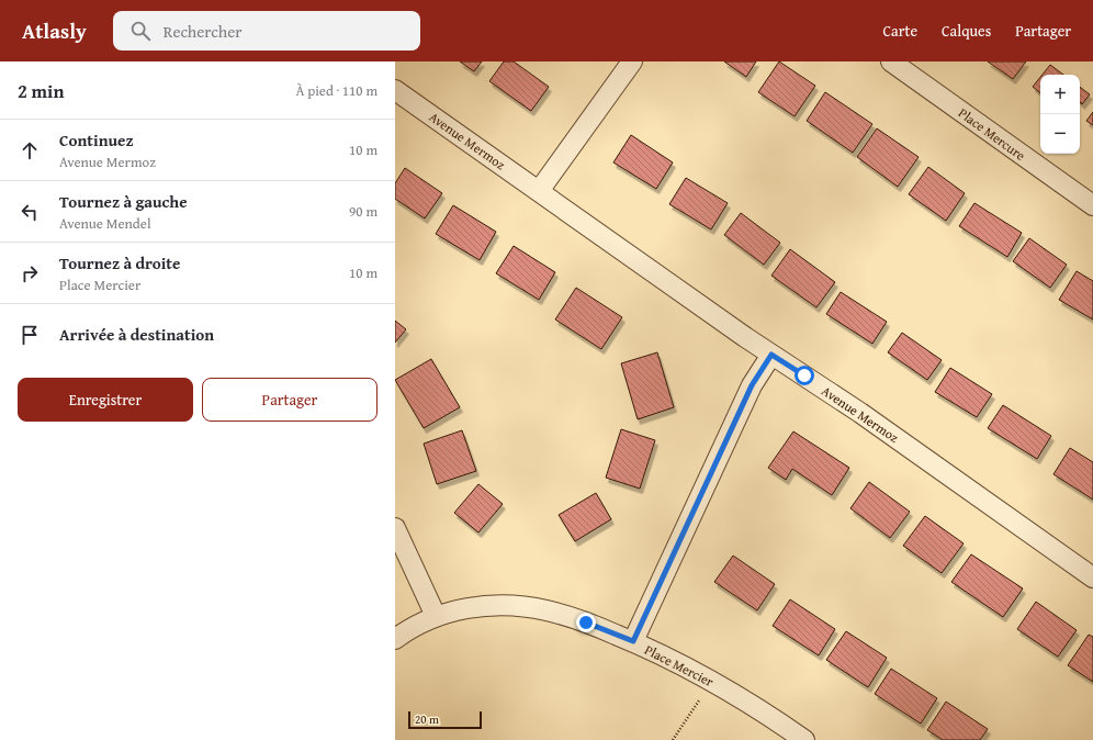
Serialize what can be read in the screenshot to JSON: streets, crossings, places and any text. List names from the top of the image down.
{
  "streets": {
    "street": ["Place Mercure", "Avenue Mermoz", "Place Mercier"]
  },
  "scale_bar": "20 m",
  "page": {
    "header": "Atlasly",
    "search": "Rechercher",
    "nav": ["Carte", "Calques", "Partager"],
    "heading": ["2 min", "À pied · 110 m"],
    "map_buttons": ["+", "−"],
    "list": [
      ["Continuez", "Avenue Mermoz", "10 m"],
      ["Tournez à gauche", "Avenue Mendel", "90 m"],
      ["Tournez à droite", "Place Mercier", "10 m"],
      "Arrivée à destination"
    ],
    "buttons": ["Enregistrer", "Partager"],
    "scale": "20 m"
  }
}
